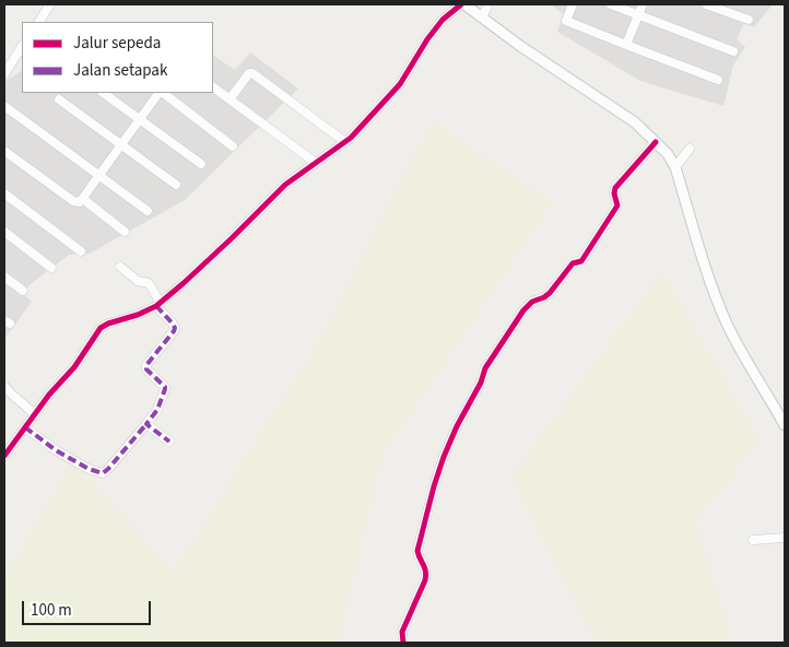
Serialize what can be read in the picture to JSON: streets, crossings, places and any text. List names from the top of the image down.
{
  "legend": ["Jalur sepeda", "Jalan setapak"],
  "scale_bar": "100 m"
}
